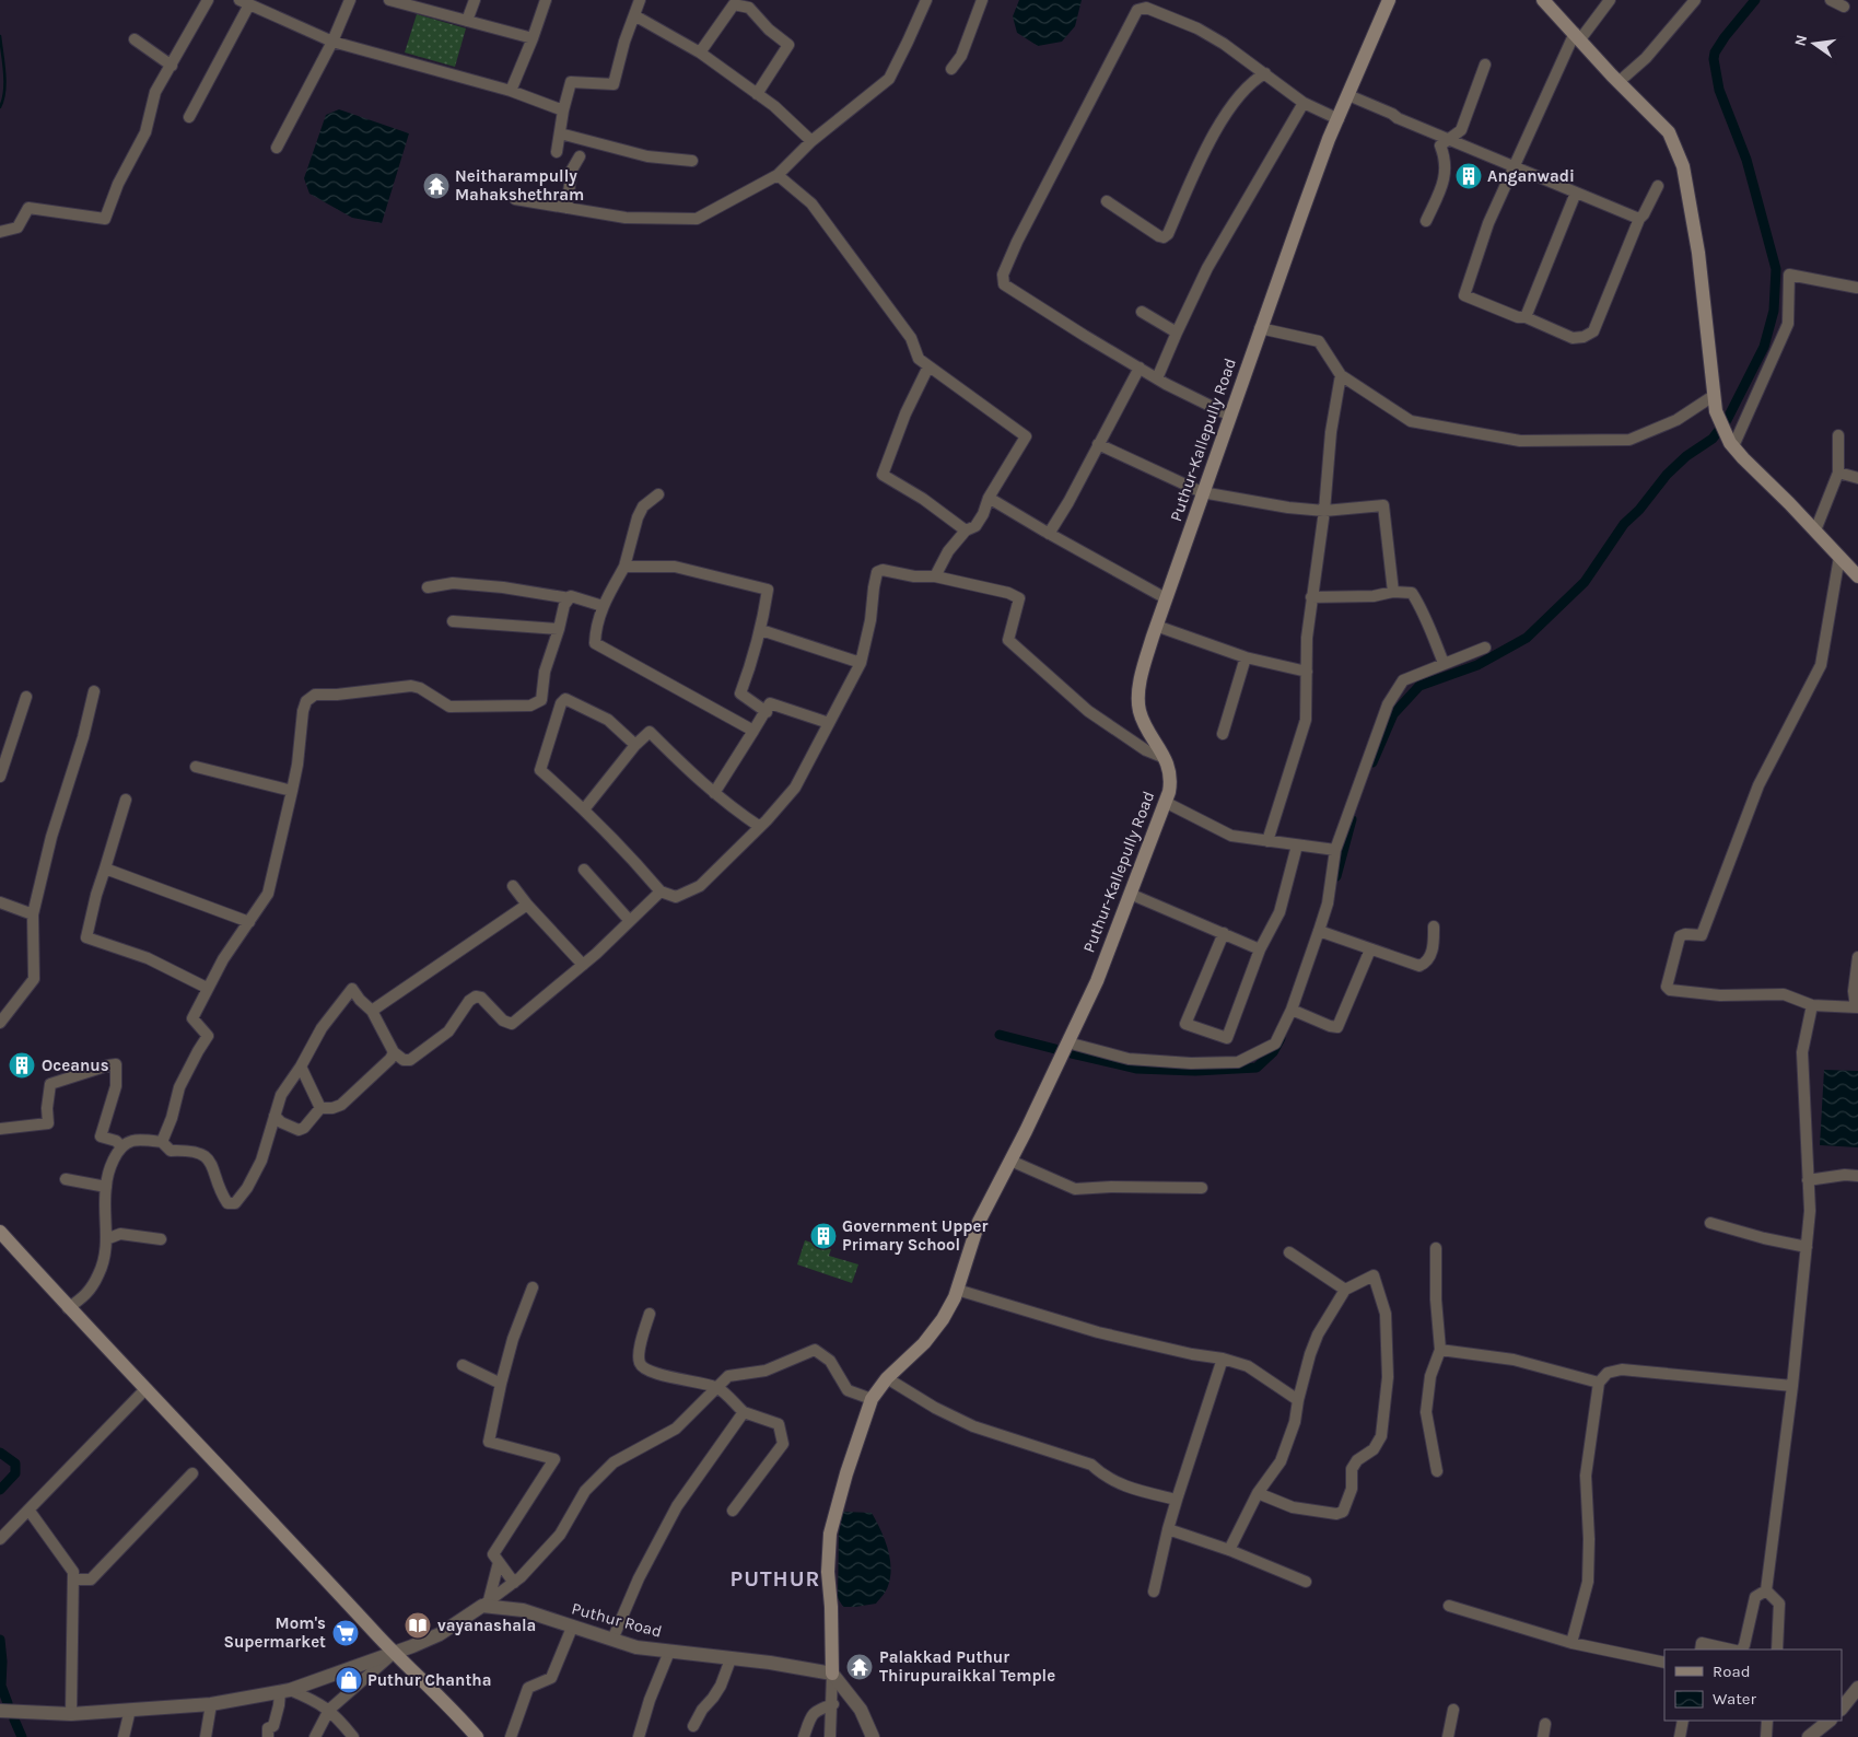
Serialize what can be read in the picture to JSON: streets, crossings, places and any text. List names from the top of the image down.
{
  "streets": {
    "main road": ["Puthur-Kallepully Road"],
    "street": ["Puthur Road"]
  },
  "crossings": [
    ["Puthur-Kallepully Road", "Puthur Road"]
  ],
  "districts": ["PUTHUR"],
  "places": {
    "building": ["Anganwadi", "Oceanus", "Government Upper Primary School"],
    "temple": ["Neitharampully Mahakshethram", "Palakkad Puthur Thirupuraikkal Temple"],
    "library": ["vayanashala"],
    "supermarket": ["Mom's Supermarket"],
    "shop": ["Puthur Chantha"]
  },
  "legend": ["Road", "Water"],
  "north": "left"
}
